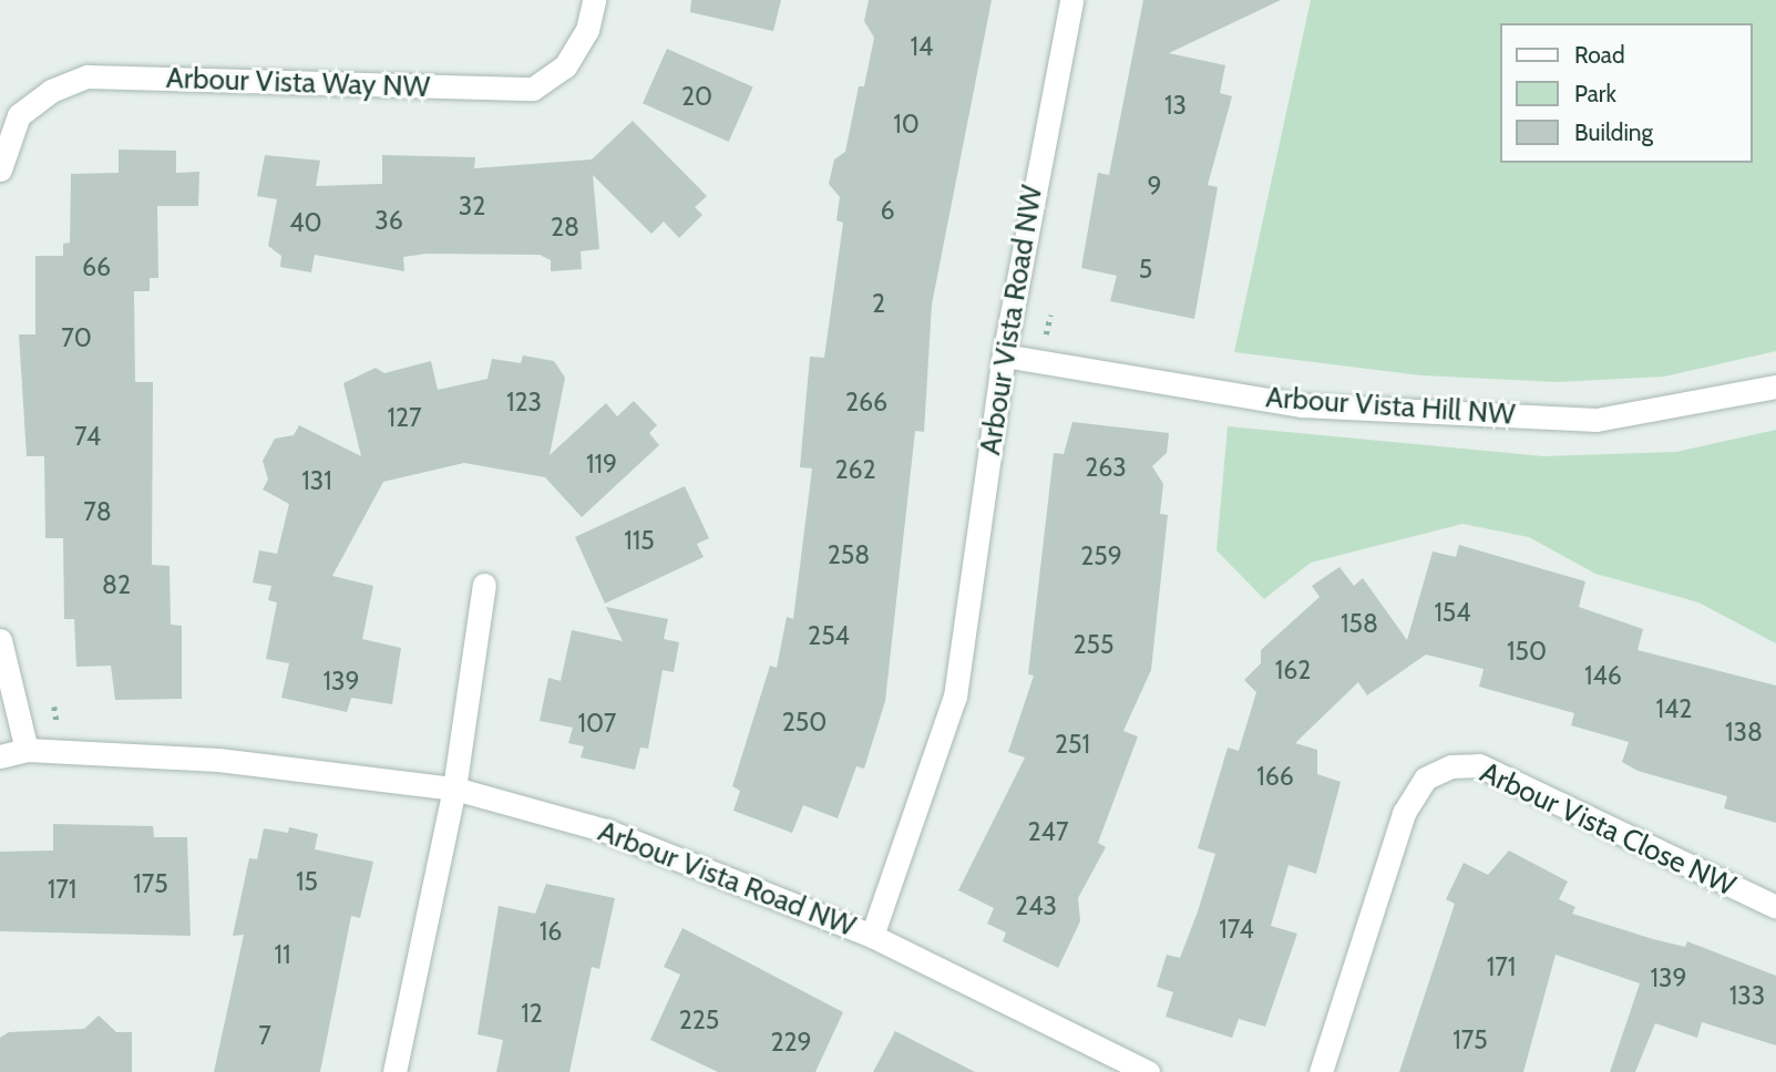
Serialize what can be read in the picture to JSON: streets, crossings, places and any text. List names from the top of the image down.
{
  "streets": {
    "street": [
      "Arbour Vista Way NW",
      "Arbour Vista Road NW",
      "Arbour Vista Hill NW",
      "Arbour Vista Close NW"
    ]
  },
  "crossings": [
    ["Arbour Vista Road NW", "Arbour Vista Hill NW"]
  ],
  "house_numbers": [
    "14",
    "20",
    "13",
    "10",
    "9",
    "32",
    "6",
    "36",
    "40",
    "28",
    "66",
    "5",
    "2",
    "70",
    "123",
    "266",
    "127",
    "74",
    "119",
    "263",
    "262",
    "131",
    "78",
    "115",
    "258",
    "259",
    "82",
    "154",
    "158",
    "254",
    "255",
    "150",
    "162",
    "146",
    "139",
    "142",
    "250",
    "107",
    "138",
    "251",
    "166",
    "247",
    "15",
    "175",
    "171",
    "243",
    "174",
    "16",
    "11",
    "171",
    "139",
    "133",
    "12",
    "225",
    "7",
    "175",
    "229"
  ],
  "legend": ["Road", "Park", "Building"]
}
